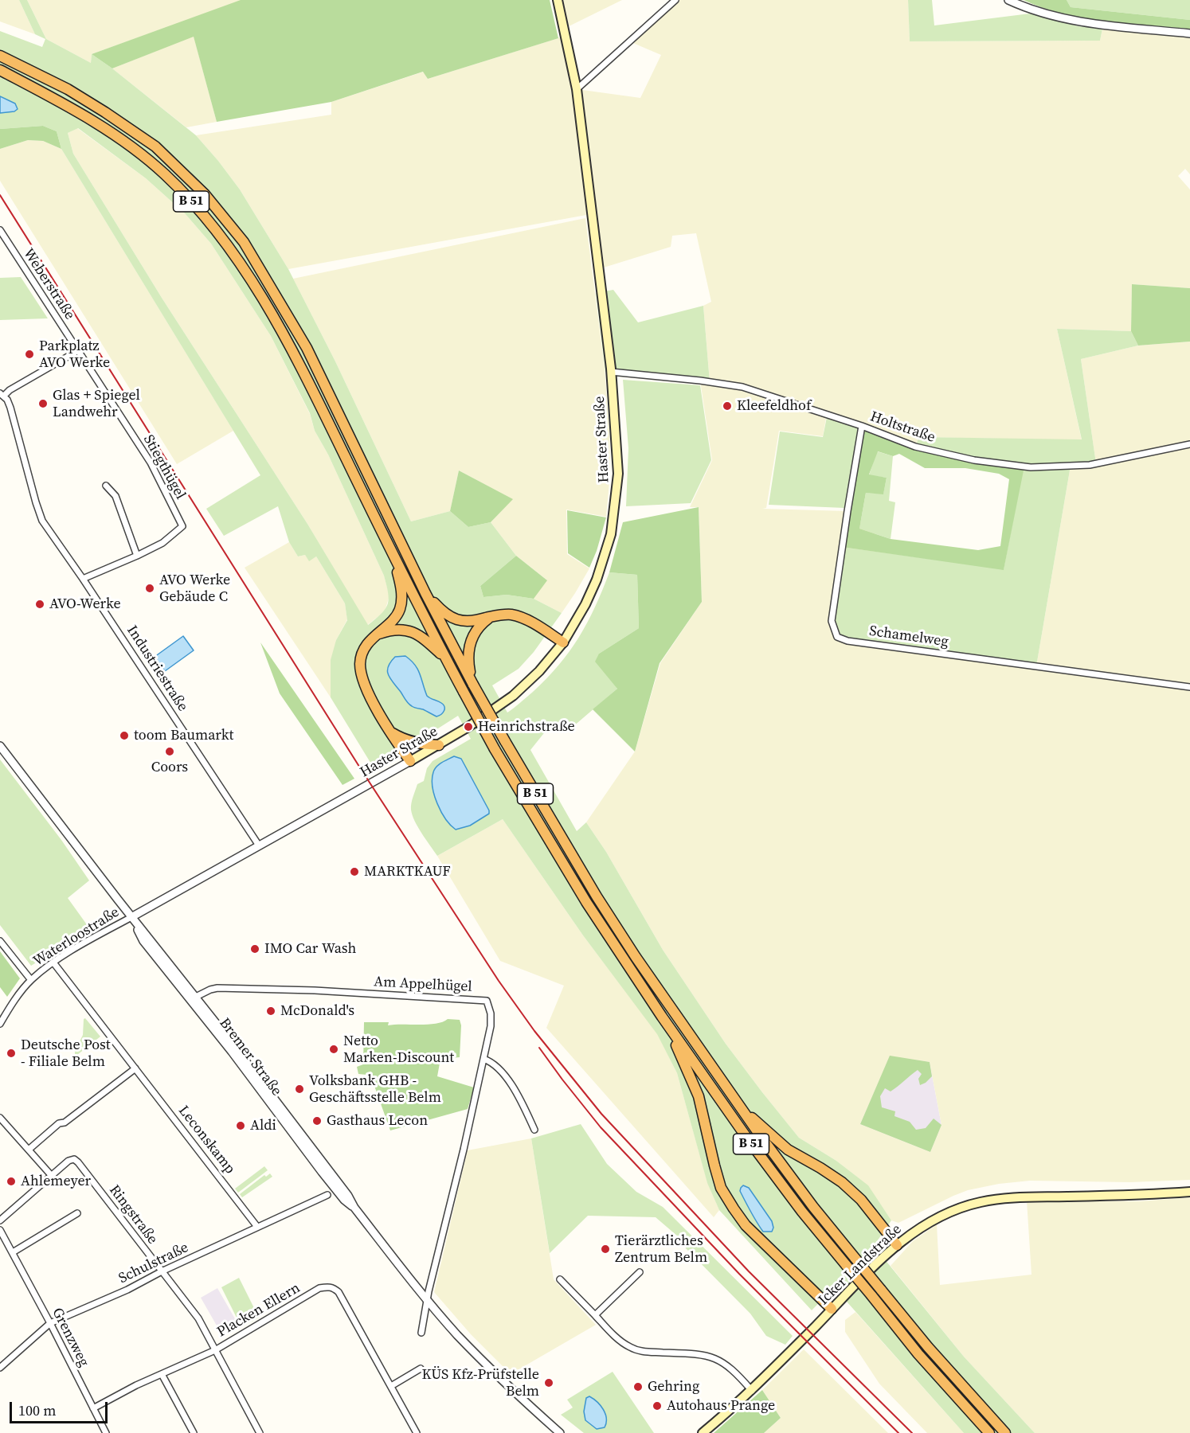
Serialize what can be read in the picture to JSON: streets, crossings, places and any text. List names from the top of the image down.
{
  "streets": {
    "highway": ["B 51"],
    "main road": ["Haster Straße", "Icker Landstraße"],
    "street": [
      "Weberstraße",
      "Holtstraße",
      "Stiegthügel",
      "Schamelweg",
      "Industriestraße",
      "Waterloostraße",
      "Am Appelhügel",
      "Bremer Straße",
      "Leconskamp",
      "Ringstraße",
      "Schulstraße",
      "Placken Ellern",
      "Grenzweg"
    ]
  },
  "crossings": [
    ["B 51", "Icker Landstraße"],
    ["Weberstraße", "Stiegthügel"],
    ["Weberstraße", "Industriestraße"],
    ["Holtstraße", "Haster Straße"],
    ["Holtstraße", "Schamelweg"],
    ["Haster Straße", "Industriestraße"],
    ["Haster Straße", "Waterloostraße"],
    ["Haster Straße", "Bremer Straße"],
    ["Stiegthügel", "Industriestraße"],
    ["Waterloostraße", "Bremer Straße"],
    ["Waterloostraße", "Leconskamp"],
    ["Am Appelhügel", "Bremer Straße"],
    ["Leconskamp", "Schulstraße"],
    ["Ringstraße", "Schulstraße"],
    ["Ringstraße", "Placken Ellern"],
    ["Schulstraße", "Grenzweg"],
    ["Placken Ellern", "Grenzweg"]
  ],
  "places": [
    "Parkplatz AVO Werke",
    "Glas + Spiegel Landwehr",
    "Kleefeldhof",
    "AVO Werke Gebäude C",
    "AVO-Werke",
    "Heinrichstraße",
    "toom Baumarkt",
    "Coors",
    "MARKTKAUF",
    "IMO Car Wash",
    "McDonald's",
    "Netto Marken-Discount",
    "Deutsche Post - Filiale Belm",
    "Volksbank GHB - Geschäftsstelle Belm",
    "Gasthaus Lecon",
    "Aldi",
    "Ahlemeyer",
    "Tierärztliches Zentrum Belm",
    "KÜS Kfz-Prüfstelle Belm",
    "Gehring",
    "Autohaus Prange"
  ],
  "scale_bar": "100 m"
}
